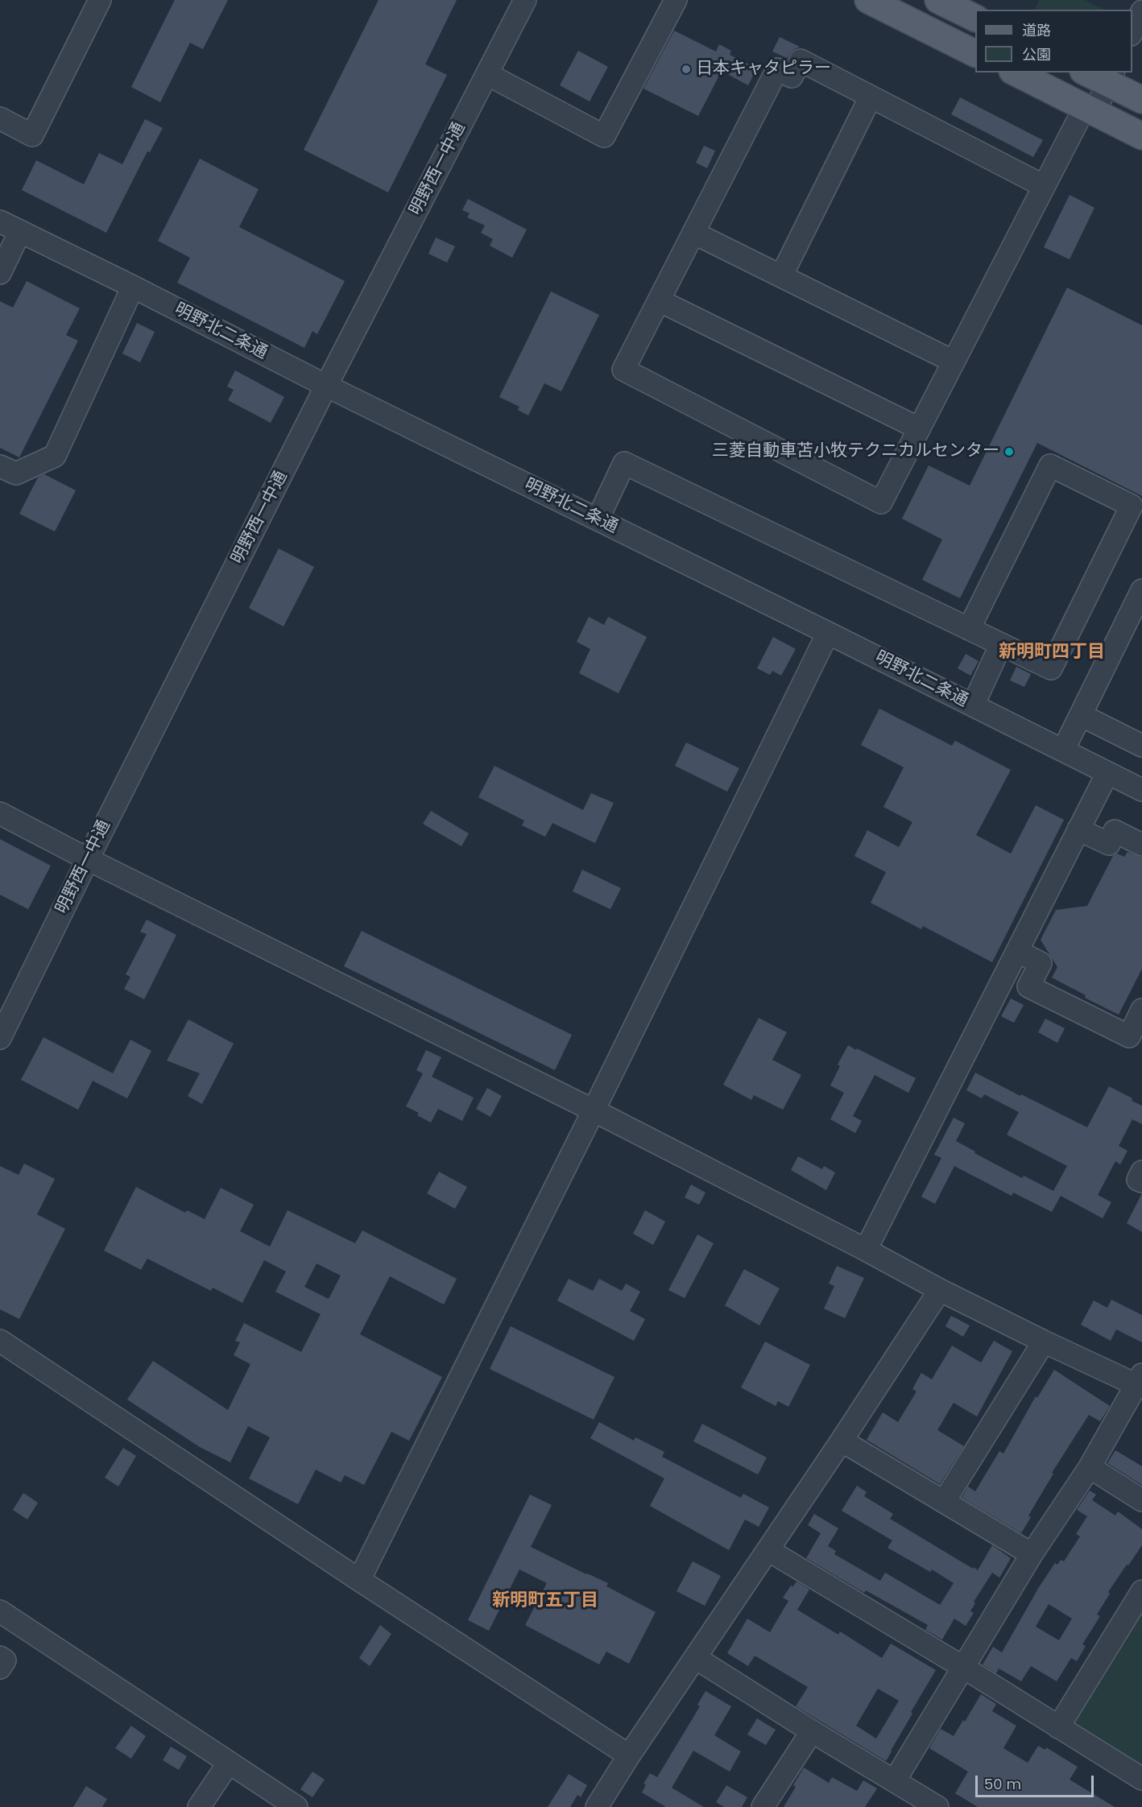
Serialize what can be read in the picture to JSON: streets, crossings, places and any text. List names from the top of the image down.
{
  "streets": {
    "street": ["明野西一中通", "明野北二条通"]
  },
  "crossings": [
    ["明野西一中通", "明野北二条通"]
  ],
  "districts": ["新明町四丁目", "新明町五丁目"],
  "places": ["日本キャタピラー", "三菱自動車苫小牧テクニカルセンター"],
  "legend": ["道路", "公園"],
  "scale_bar": "50 m"
}
